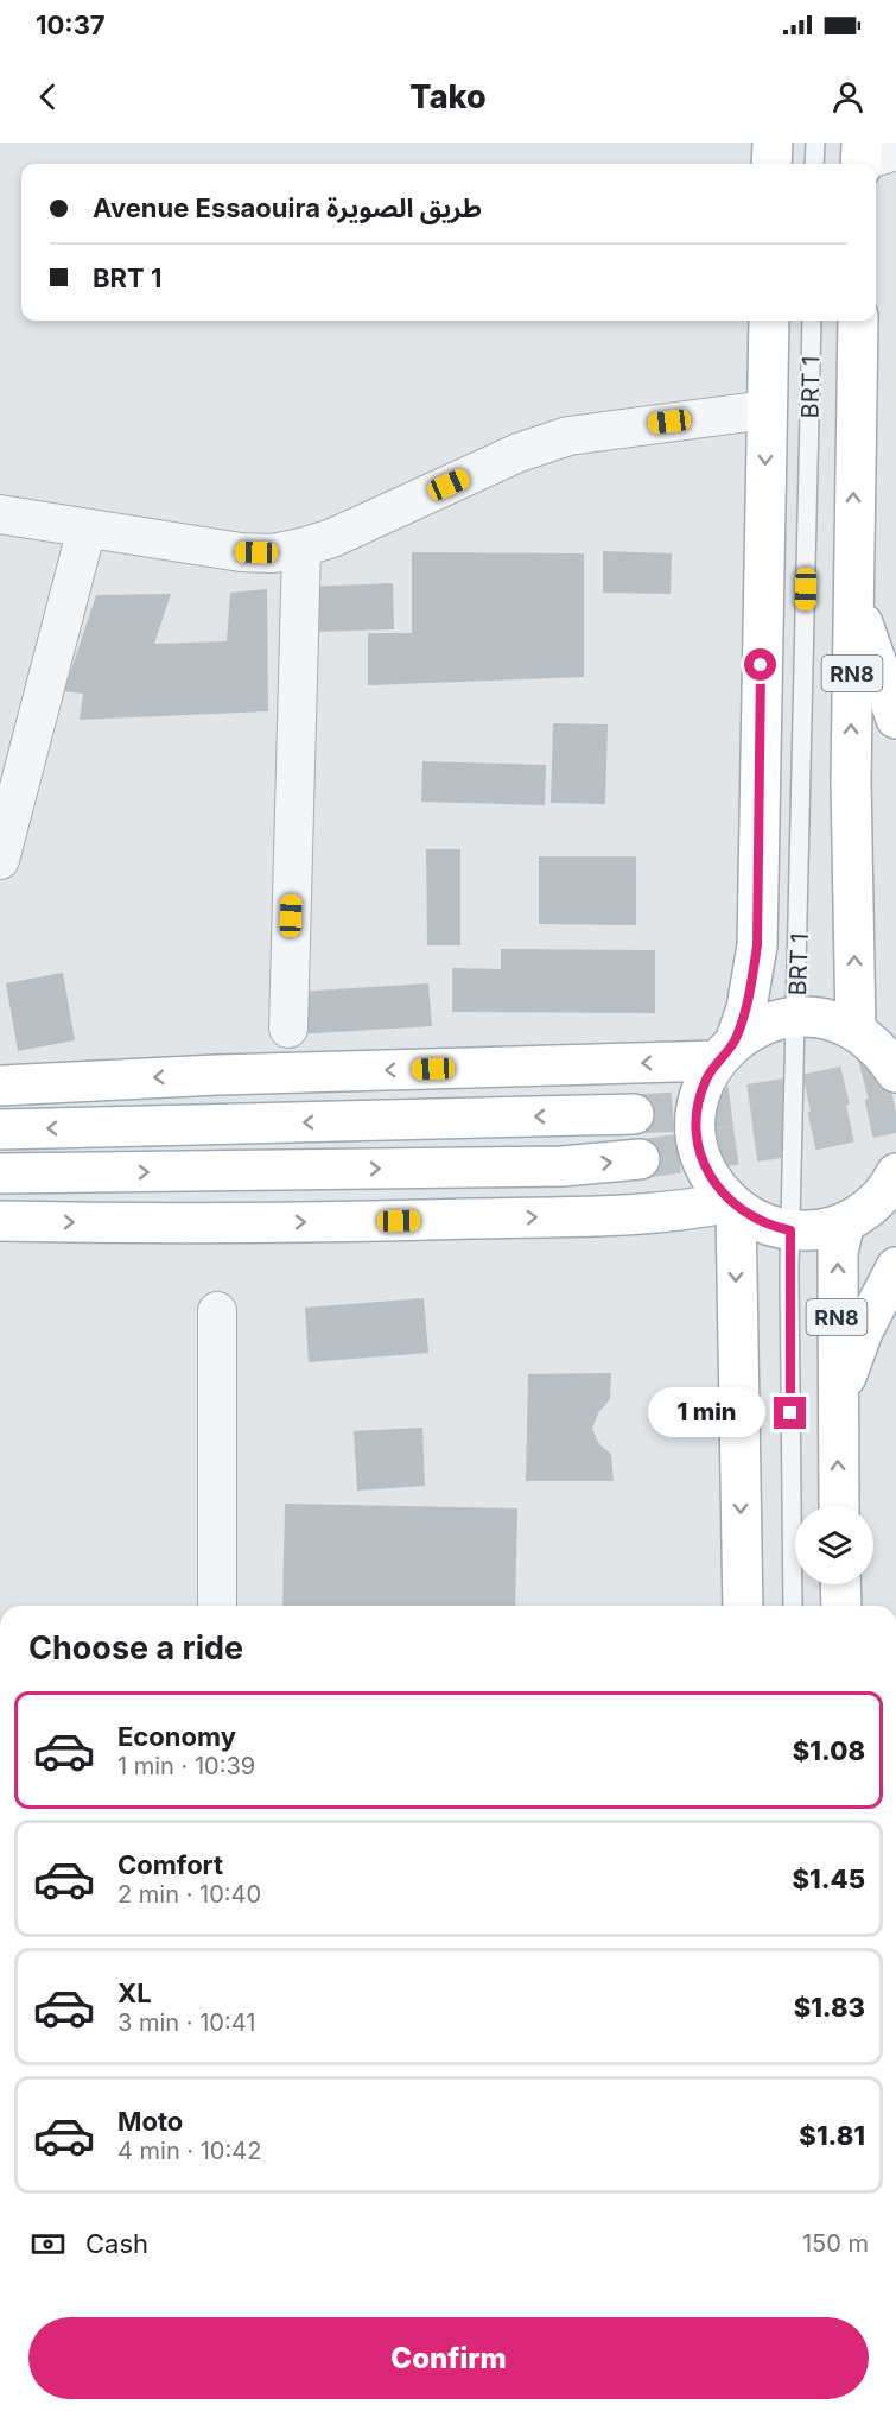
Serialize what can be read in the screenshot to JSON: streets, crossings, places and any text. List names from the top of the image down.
{
  "streets": {
    "main road": ["RN8"],
    "lane": ["BRT 1"]
  },
  "page": {
    "status": "10:37",
    "header": "Tako",
    "banner": ["Avenue Essaouira طريق الصويرة", "BRT 1"],
    "bubble": "1 min",
    "heading": "Choose a ride",
    "list": [
      {
        "name": "Economy",
        "note": "1 min · 10:39",
        "value": "$1.08"
      },
      {
        "name": "Comfort",
        "note": "2 min · 10:40",
        "value": "$1.45"
      },
      {
        "name": "XL",
        "note": "3 min · 10:41",
        "value": "$1.83"
      },
      {
        "name": "Moto",
        "note": "4 min · 10:42",
        "value": "$1.81"
      }
    ],
    "pay": ["Cash", "150 m"],
    "buttons": "Confirm"
  }
}
